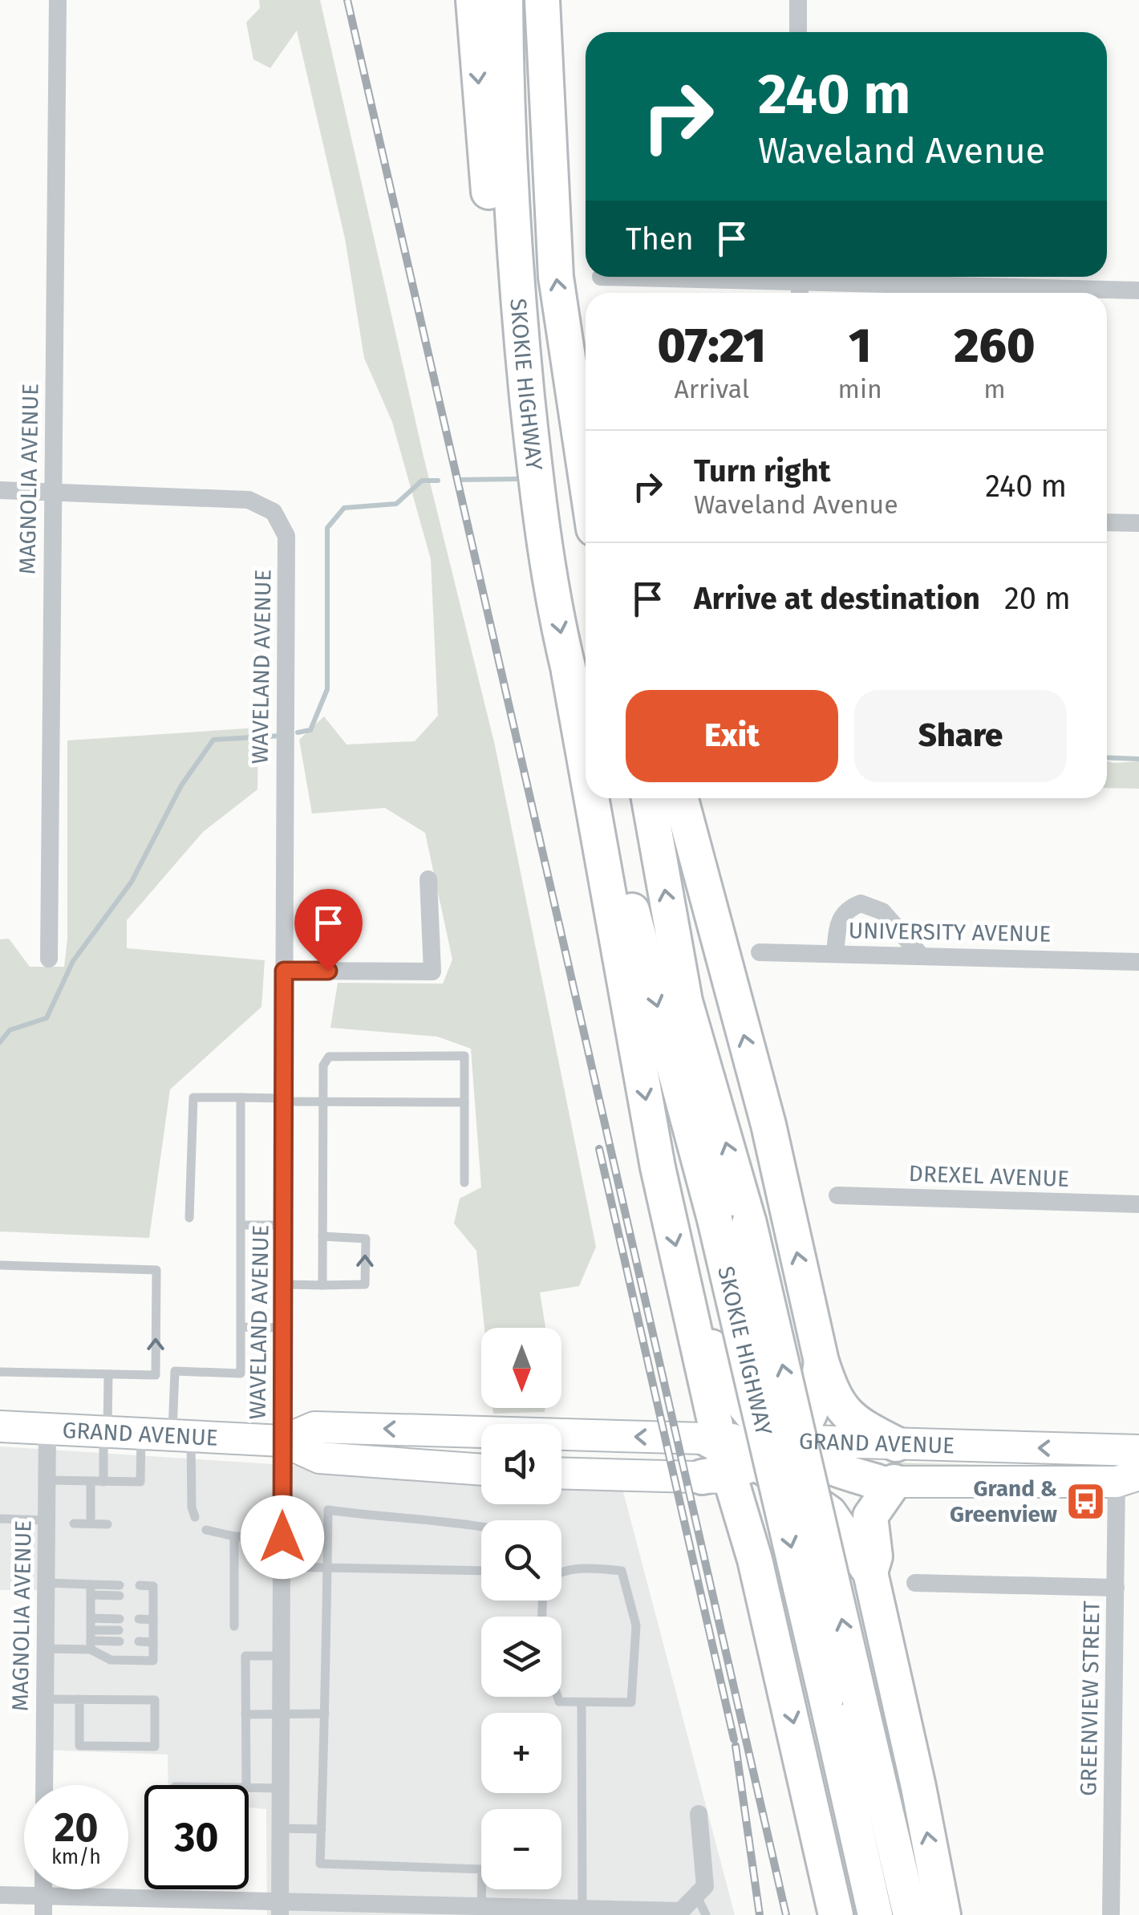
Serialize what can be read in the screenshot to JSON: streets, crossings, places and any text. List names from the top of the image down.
{
  "streets": {
    "highway": ["SKOKIE HIGHWAY"],
    "main road": ["GRAND AVENUE"],
    "street": [
      "MAGNOLIA AVENUE",
      "WAVELAND AVENUE",
      "UNIVERSITY AVENUE",
      "DREXEL AVENUE",
      "GREENVIEW STREET"
    ]
  },
  "crossings": [
    ["MAGNOLIA AVENUE", "WAVELAND AVENUE"],
    ["MAGNOLIA AVENUE", "GRAND AVENUE"],
    ["WAVELAND AVENUE", "GRAND AVENUE"],
    ["GRAND AVENUE", "GREENVIEW STREET"]
  ],
  "places": {
    "bus stop": ["Grand & Greenview"]
  },
  "north": "bottom",
  "page": {
    "turn": ["240 m", "Waveland Avenue"],
    "then": "Then",
    "eta": [
      "07:21",
      "Arrival",
      "1",
      "min",
      "260",
      "m"
    ],
    "list": [
      {
        "name": "Turn right",
        "note": "Waveland Avenue",
        "value": "240 m"
      },
      {
        "name": "Arrive at destination",
        "value": "20 m"
      }
    ],
    "buttons": ["Exit", "Share"],
    "map_buttons": ["+", "−"],
    "speed": "20 km/h",
    "limit": "30"
  }
}
